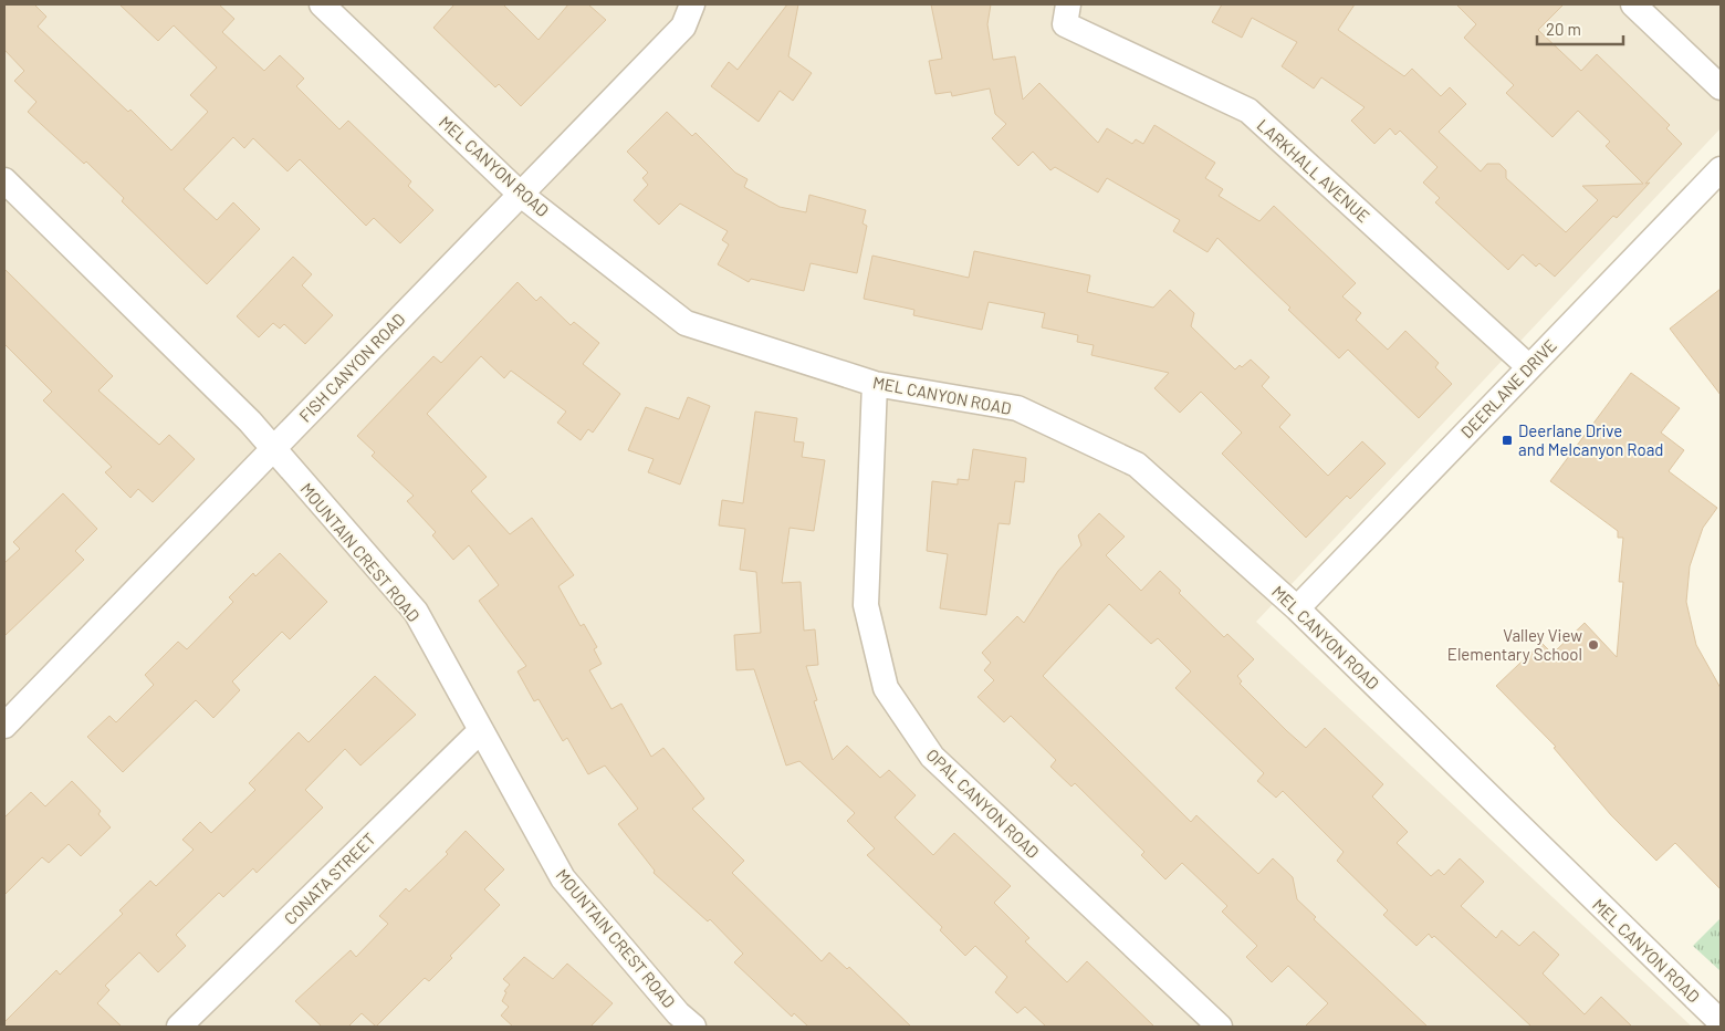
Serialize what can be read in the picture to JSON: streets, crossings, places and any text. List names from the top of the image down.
{
  "streets": {
    "street": [
      "MEL CANYON ROAD",
      "LARKHALL AVENUE",
      "FISH CANYON ROAD",
      "DEERLANE DRIVE",
      "MOUNTAIN CREST ROAD",
      "OPAL CANYON ROAD",
      "CONATA STREET"
    ]
  },
  "crossings": [
    ["MEL CANYON ROAD", "FISH CANYON ROAD"],
    ["MEL CANYON ROAD", "DEERLANE DRIVE"],
    ["MEL CANYON ROAD", "OPAL CANYON ROAD"],
    ["LARKHALL AVENUE", "DEERLANE DRIVE"],
    ["FISH CANYON ROAD", "MOUNTAIN CREST ROAD"],
    ["MOUNTAIN CREST ROAD", "CONATA STREET"]
  ],
  "places": {
    "transit": ["Deerlane Drive and Melcanyon Road"],
    "other": ["Valley View Elementary School"]
  },
  "scale_bar": "20 m"
}
